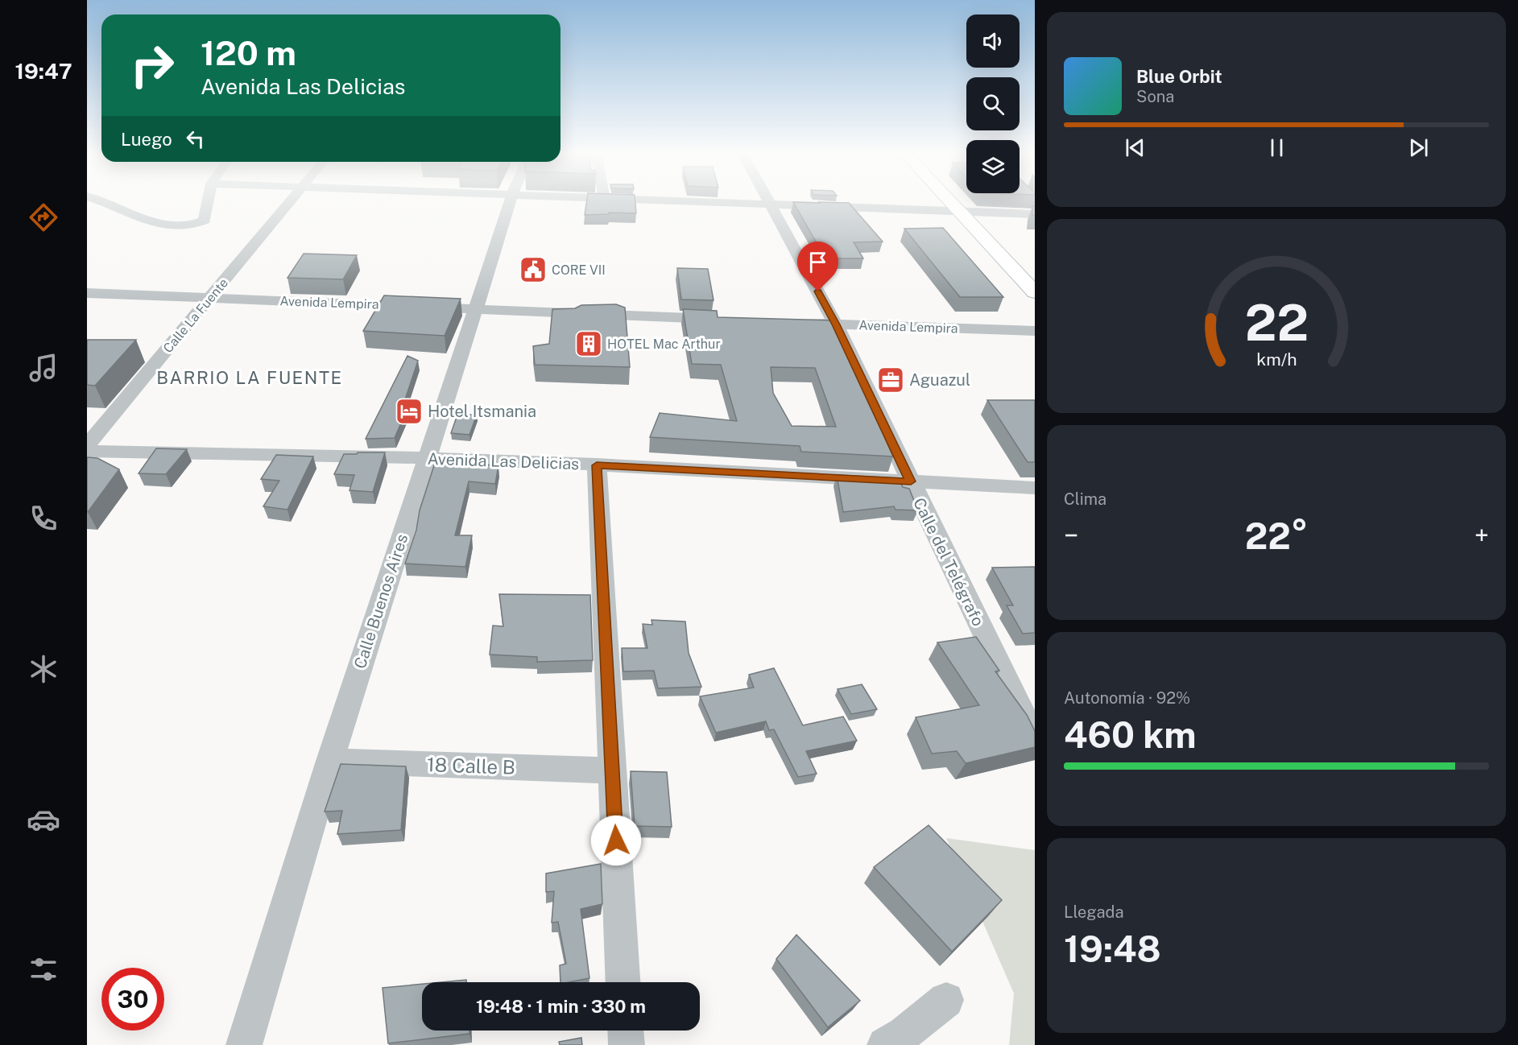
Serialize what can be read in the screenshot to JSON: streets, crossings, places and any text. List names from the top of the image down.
{
  "streets": {
    "street": [
      "Avenida Lempira",
      "Calle La Fuente",
      "Avenida Las Delicias",
      "Calle del Telégrafo",
      "Calle Buenos Aires",
      "18 Calle B"
    ]
  },
  "crossings": [
    ["Avenida Lempira", "Calle La Fuente"],
    ["Avenida Lempira", "Calle del Telégrafo"],
    ["Avenida Lempira", "Calle Buenos Aires"],
    ["Avenida Las Delicias", "Calle del Telégrafo"],
    ["Avenida Las Delicias", "Calle Buenos Aires"],
    ["Calle Buenos Aires", "18 Calle B"]
  ],
  "districts": ["BARRIO LA FUENTE"],
  "places": {
    "public building": ["CORE VII"],
    "building": ["HOTEL Mac Arthur"],
    "office": ["Aguazul"],
    "hotel": ["Hotel Itsmania"]
  },
  "page": {
    "tabs": "19:47",
    "turn": ["120 m", "Avenida Las Delicias"],
    "song": ["Blue Orbit", "Sona"],
    "then": "Luego",
    "tile": [
      "Clima",
      ["Autonomía · 92%", "460 km"],
      ["Llegada", "19:48"]
    ],
    "heat": ["−", "22°", "+"],
    "limit": "30",
    "trip": "19:48 · 1 min · 330 m",
    "gauge": ["22", "km/h"]
  }
}
